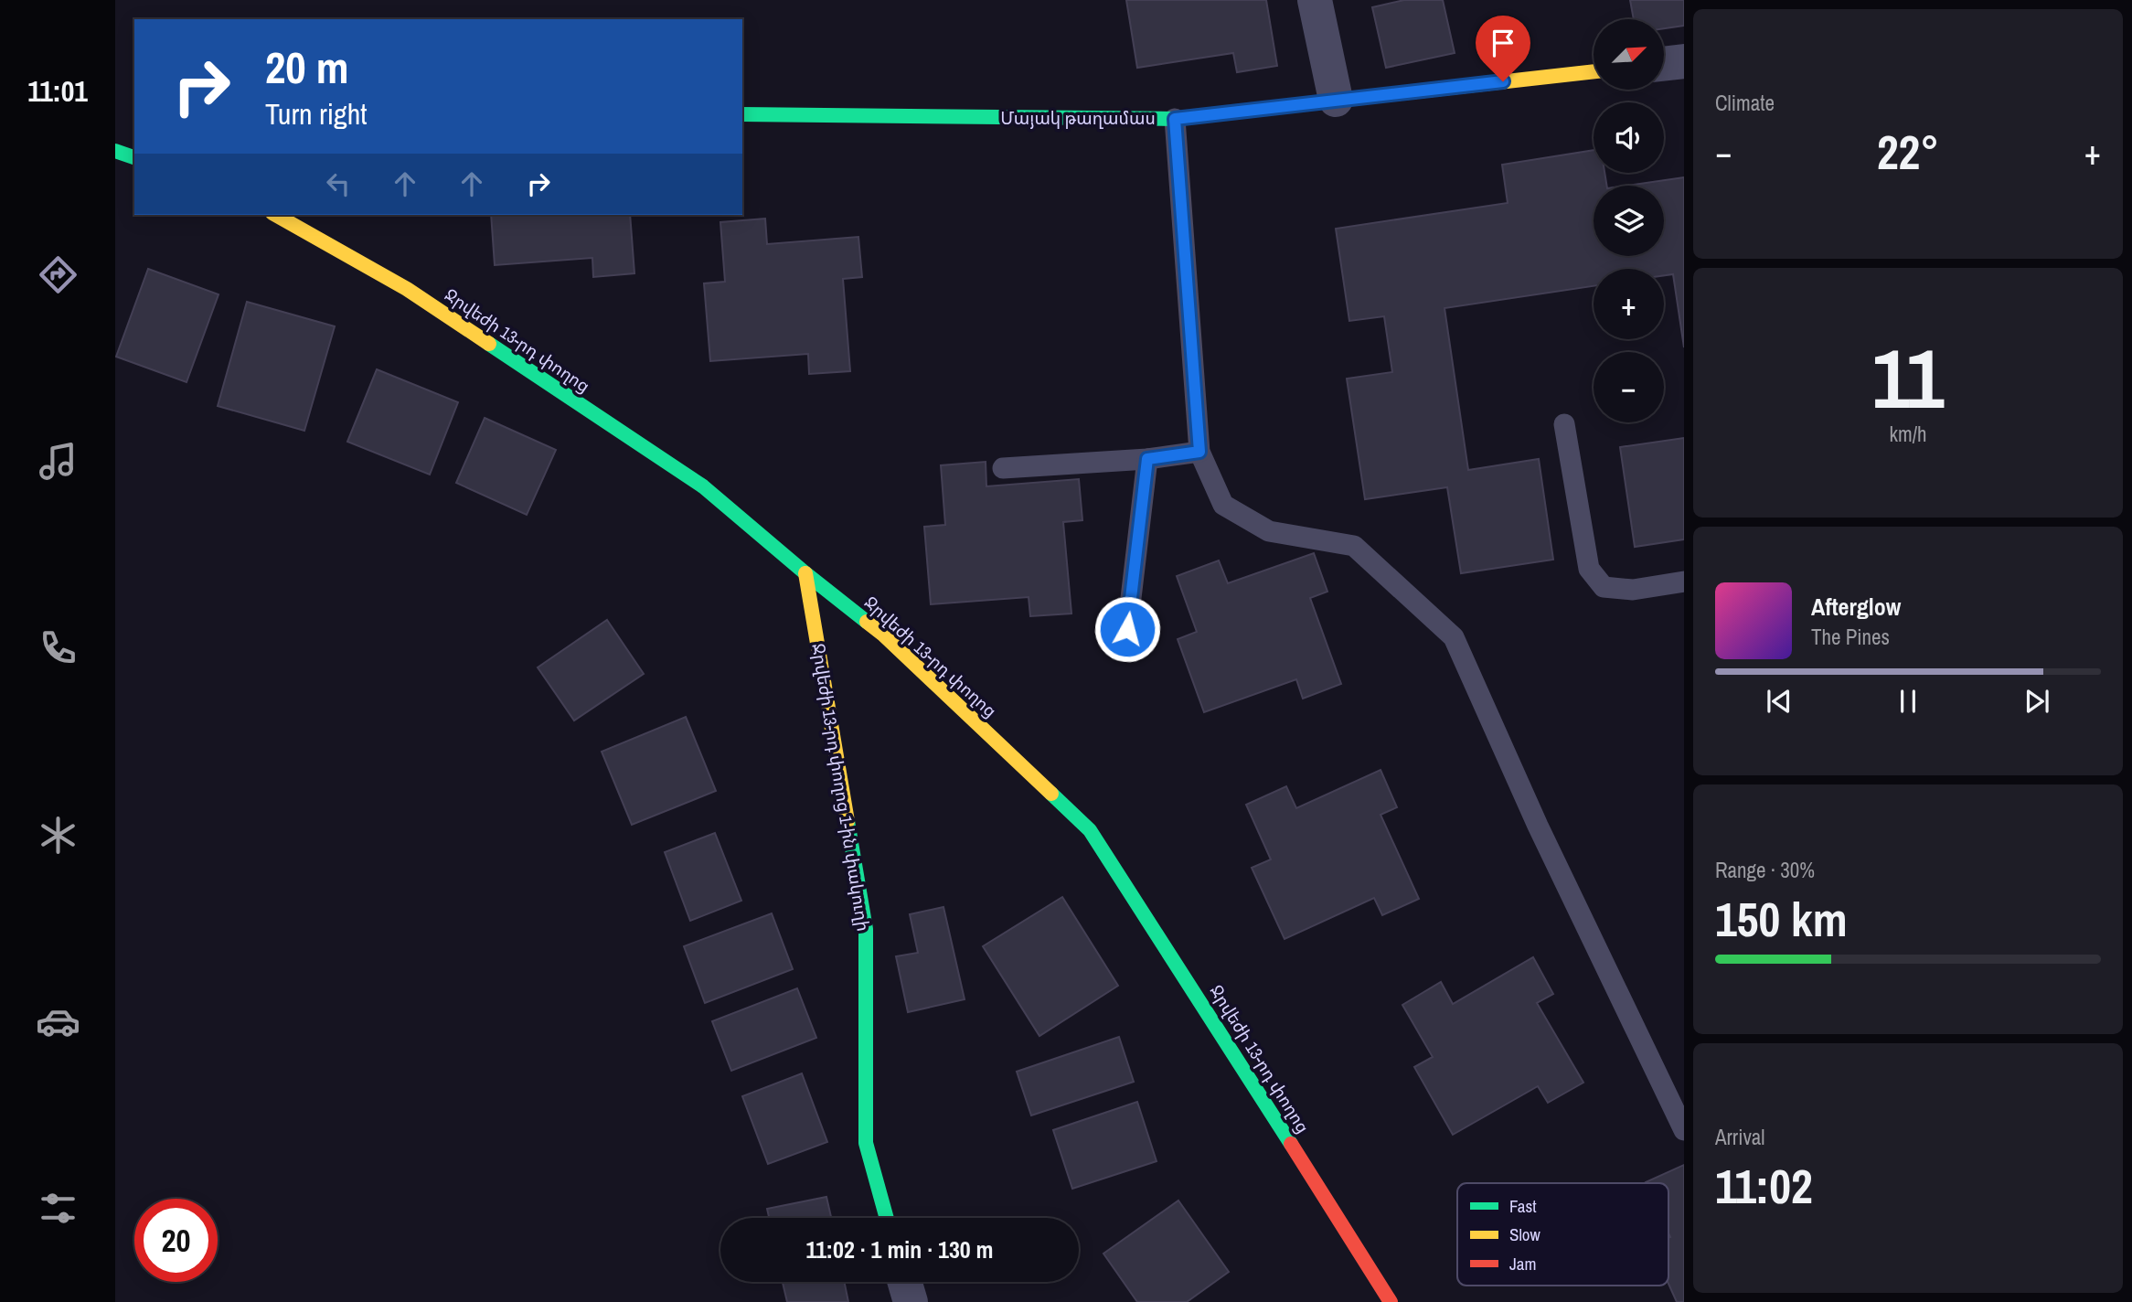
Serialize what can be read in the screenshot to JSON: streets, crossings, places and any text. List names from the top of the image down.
{
  "streets": {
    "street": ["Մայակ թաղամաս", "Ջրվեժի 13-րդ փողոց", "Ջրվեժի 13-րդ փողոց 1-ին փակուղի"]
  },
  "crossings": [
    ["Ջրվեժի 13-րդ փողոց", "Ջրվեժի 13-րդ փողոց 1-ին փակուղի"]
  ],
  "legend": ["Fast", "Slow", "Jam"],
  "north": "top right",
  "page": {
    "tabs": "11:01",
    "tile": [
      "Climate",
      ["11", "km/h"],
      ["Range · 30%", "150 km"],
      ["Arrival", "11:02"]
    ],
    "map_buttons": ["+", "−"],
    "turn": ["20 m", "Turn right"],
    "heat": ["−", "22°", "+"],
    "song": ["Afterglow", "The Pines"],
    "limit": "20",
    "trip": "11:02 · 1 min · 130 m"
  }
}
